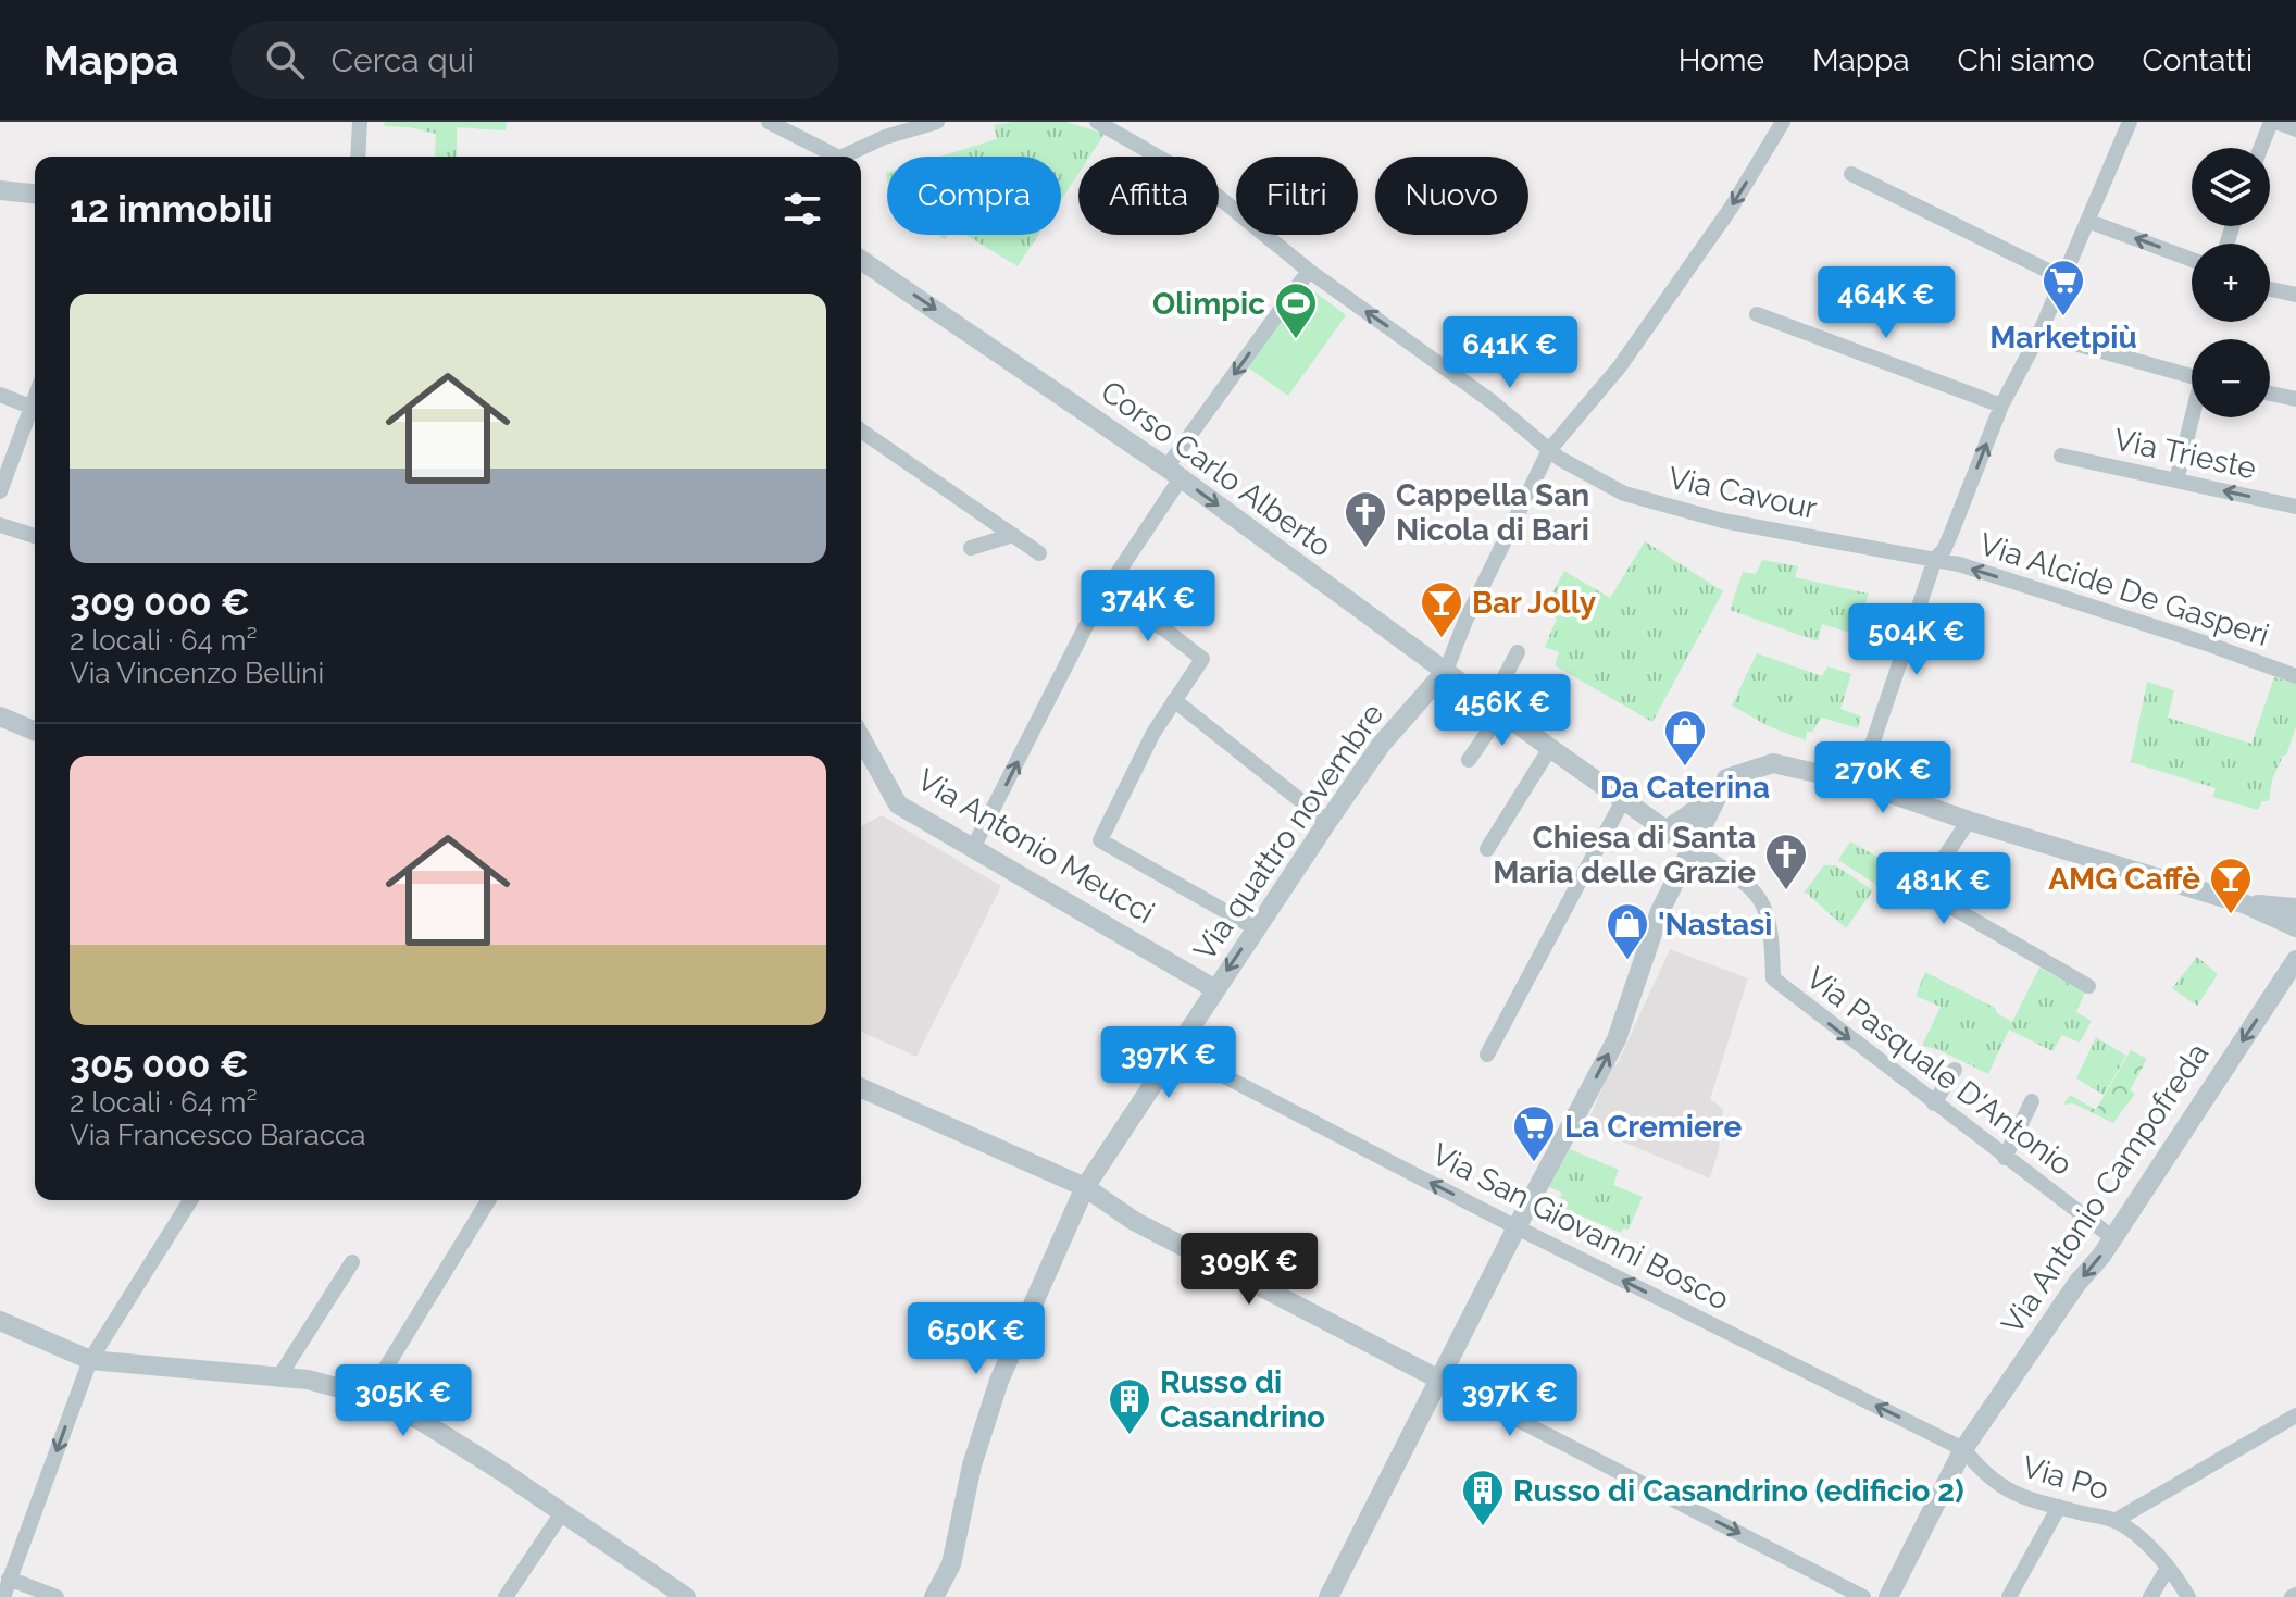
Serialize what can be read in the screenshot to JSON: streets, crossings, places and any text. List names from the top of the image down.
{
  "streets": {
    "street": [
      "Via Trieste",
      "Corso Carlo Alberto",
      "Via Cavour",
      "Via Alcide De Gasperi",
      "Via quattro novembre",
      "Via Antonio Meucci",
      "Via Pasquale D'Antonio",
      "Via Antonio Campofreda",
      "Via San Giovanni Bosco",
      "Via Po"
    ]
  },
  "crossings": [
    ["Corso Carlo Alberto", "Via quattro novembre"],
    ["Corso Carlo Alberto", "Via Pasquale D'Antonio"],
    ["Via Cavour", "Via Alcide De Gasperi"],
    ["Via quattro novembre", "Via Antonio Meucci"],
    ["Via quattro novembre", "Via San Giovanni Bosco"],
    ["Via Pasquale D'Antonio", "Via Antonio Campofreda"],
    ["Via Antonio Campofreda", "Via San Giovanni Bosco"],
    ["Via Antonio Campofreda", "Via Po"],
    ["Via San Giovanni Bosco", "Via Po"]
  ],
  "one_way": [
    "Via Trieste",
    "Via Alcide De Gasperi",
    "Via Pasquale D'Antonio",
    "Via Antonio Campofreda",
    "Via San Giovanni Bosco"
  ],
  "places": {
    "supermarket": ["Marketpiù", "La Cremiere"],
    "sports": ["Olimpic"],
    "church": ["Cappella San Nicola di Bari", "Chiesa di Santa Maria delle Grazie"],
    "bar": ["Bar Jolly", "AMG Caffè"],
    "shop": ["Da Caterina", "'Nastasì"],
    "building": ["Russo di Casandrino", "Russo di Casandrino (edificio 2)"]
  },
  "page": {
    "header": "Mappa",
    "search": "Cerca qui",
    "nav": [
      "Home",
      "Mappa",
      "Chi siamo",
      "Contatti"
    ],
    "map_buttons": ["+", "−"],
    "chip": [
      "Compra",
      "Affitta",
      "Filtri",
      "Nuovo"
    ],
    "heading": "12 immobili",
    "list": [
      {
        "name": "309 000 €",
        "note": "2 locali · 64 m² · Via Vincenzo Bellini"
      },
      {
        "name": "305 000 €",
        "note": "2 locali · 64 m² · Via Francesco Baracca"
      }
    ],
    "price": [
      "464K €",
      "641K €",
      "374K €",
      "504K €",
      "456K €",
      "270K €",
      "481K €",
      "397K €",
      "309K €",
      "650K €",
      "305K €",
      "397K €"
    ]
  }
}
